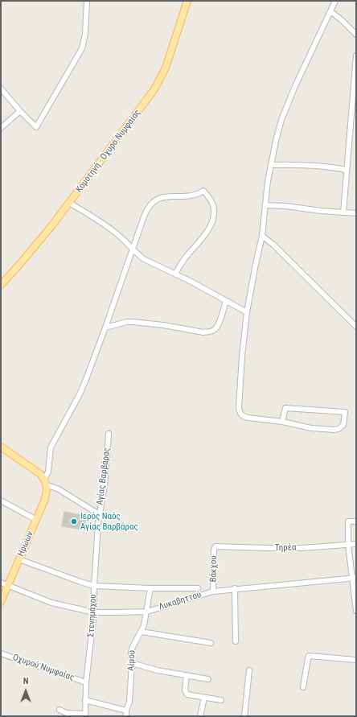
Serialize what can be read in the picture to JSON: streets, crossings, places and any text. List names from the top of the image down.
{
  "streets": {
    "main road": ["Κομοτηνή - Οχυρό Νυμφαίας", "Αγίας Βαρβάρας", "Ηρώων"],
    "street": [
      "Τηρέα",
      "Βάκχου",
      "Λυκαβηττού",
      "Στενημάχου",
      "Αίμου",
      "Οχυρού Νυμφαίας"
    ]
  },
  "crossings": [
    ["Αγίας Βαρβάρας", "Ηρώων"],
    ["Αγίας Βαρβάρας", "Στενημάχου"],
    ["Ηρώων", "Λυκαβηττού"],
    ["Τηρέα", "Βάκχου"],
    ["Βάκχου", "Λυκαβηττού"],
    ["Λυκαβηττού", "Στενημάχου"],
    ["Λυκαβηττού", "Αίμου"],
    ["Στενημάχου", "Οχυρού Νυμφαίας"]
  ],
  "places": ["Ιερός Ναός Αγίας Βαρβάρας"],
  "north": "top"
}
